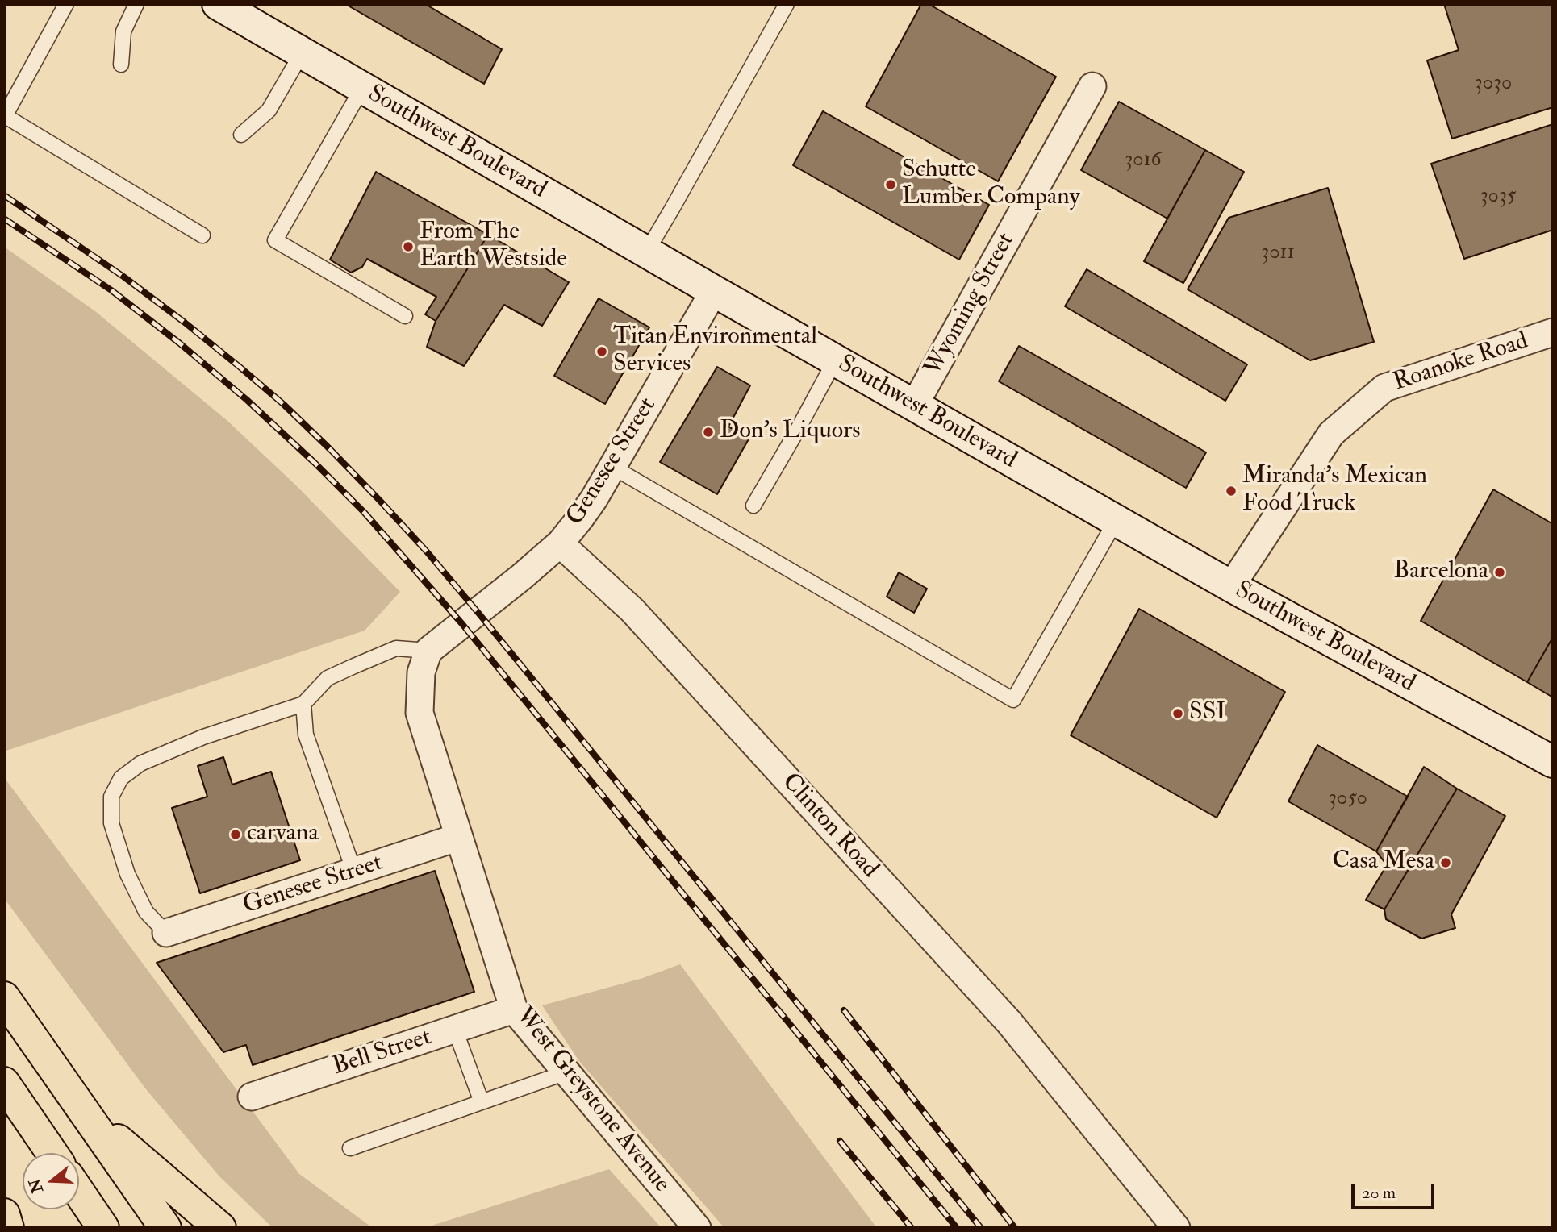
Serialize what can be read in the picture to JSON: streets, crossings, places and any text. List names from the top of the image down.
{
  "streets": {
    "main road": ["Southwest Boulevard"],
    "street": [
      "Wyoming Street",
      "Roanoke Road",
      "Genesee Street",
      "Clinton Road",
      "Bell Street",
      "West Greystone Avenue"
    ]
  },
  "crossings": [
    ["Southwest Boulevard", "Wyoming Street"],
    ["Southwest Boulevard", "Roanoke Road"],
    ["Southwest Boulevard", "Genesee Street"],
    ["Genesee Street", "Clinton Road"],
    ["Genesee Street", "West Greystone Avenue"],
    ["Bell Street", "West Greystone Avenue"]
  ],
  "places": [
    "Schutte Lumber Company",
    "From The Earth Westside",
    "Titan Environmental Services",
    "Don's Liquors",
    "Miranda's Mexican Food Truck",
    "Barcelona",
    "SSI",
    "carvana",
    "Casa Mesa"
  ],
  "house_numbers": [
    "3030",
    "3016",
    "3035",
    "3011",
    "3050"
  ],
  "scale_bar": "20 m",
  "north": "left"
}
